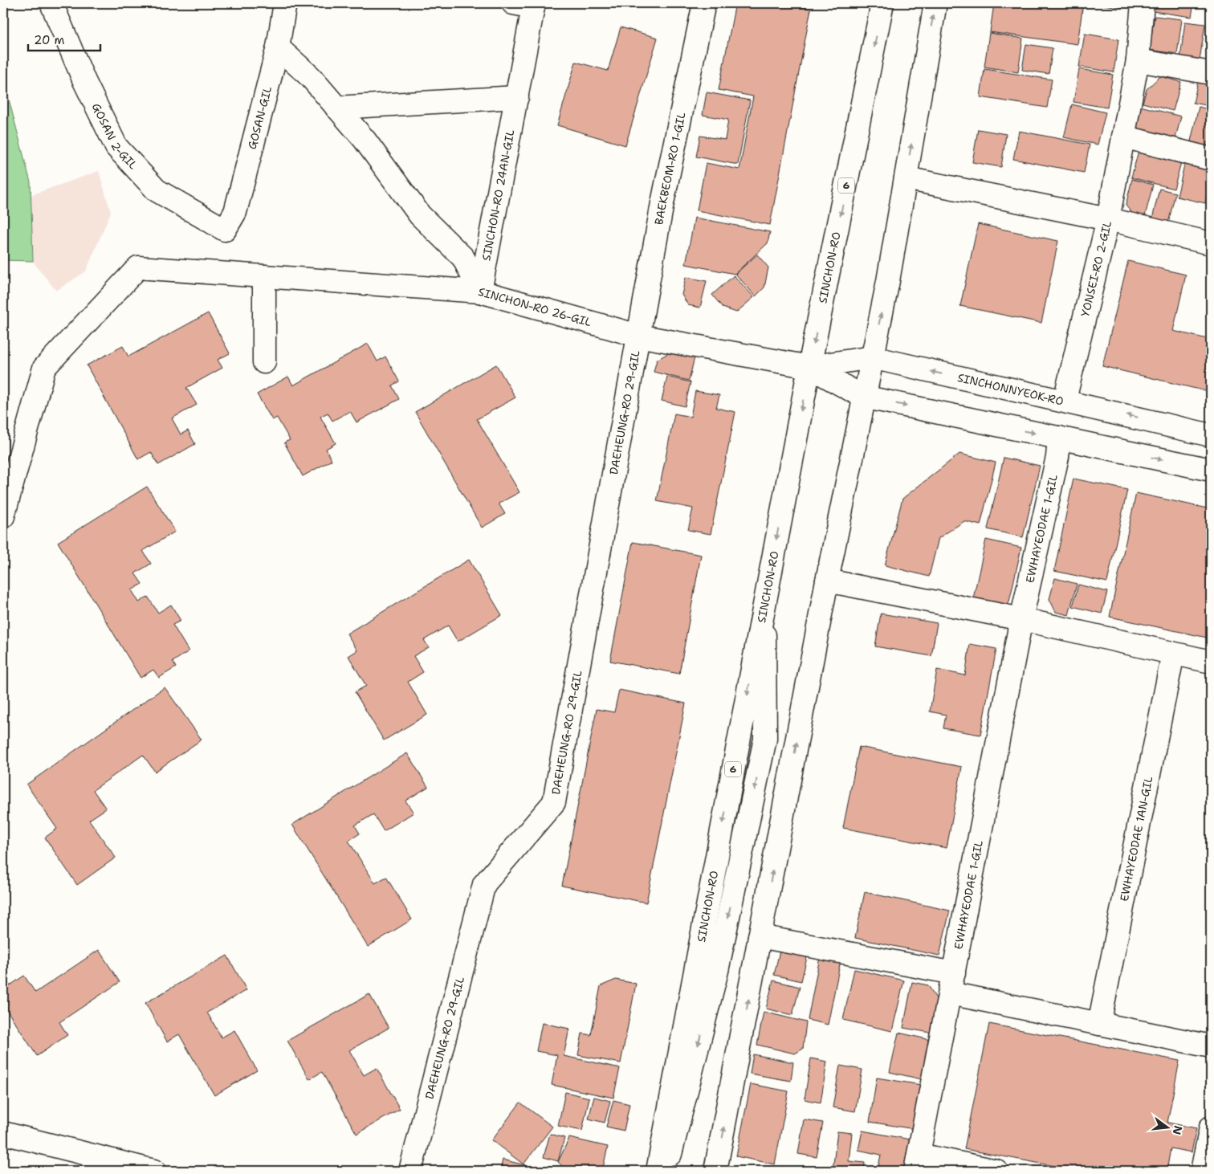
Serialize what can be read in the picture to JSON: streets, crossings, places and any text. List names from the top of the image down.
{
  "streets": {
    "street": [
      "GOSAN-GIL",
      "GOSAN 2-GIL",
      "BAEKBEOM-RO 1-GIL",
      "6",
      "SINCHON-RO 24AN-GIL",
      "SINCHON-RO",
      "YONSEI-RO 2-GIL",
      "SINCHON-RO 26-GIL",
      "SINCHONNYEOK-RO",
      "DAEHEUNG-RO 29-GIL",
      "EWHAYEODAE 1-GIL",
      "EWHAYEODAE 1AN-GIL"
    ]
  },
  "crossings": [
    ["GOSAN-GIL", "GOSAN 2-GIL"],
    ["GOSAN-GIL", "SINCHON-RO 26-GIL"],
    ["BAEKBEOM-RO 1-GIL", "SINCHON-RO 26-GIL"],
    ["BAEKBEOM-RO 1-GIL", "DAEHEUNG-RO 29-GIL"],
    ["SINCHON-RO 24AN-GIL", "SINCHON-RO 26-GIL"],
    ["SINCHON-RO", "SINCHON-RO 26-GIL"],
    ["SINCHON-RO", "SINCHONNYEOK-RO"],
    ["YONSEI-RO 2-GIL", "SINCHONNYEOK-RO"],
    ["SINCHON-RO 26-GIL", "SINCHONNYEOK-RO"],
    ["SINCHON-RO 26-GIL", "DAEHEUNG-RO 29-GIL"]
  ],
  "scale_bar": "20 m",
  "north": "right"
}
